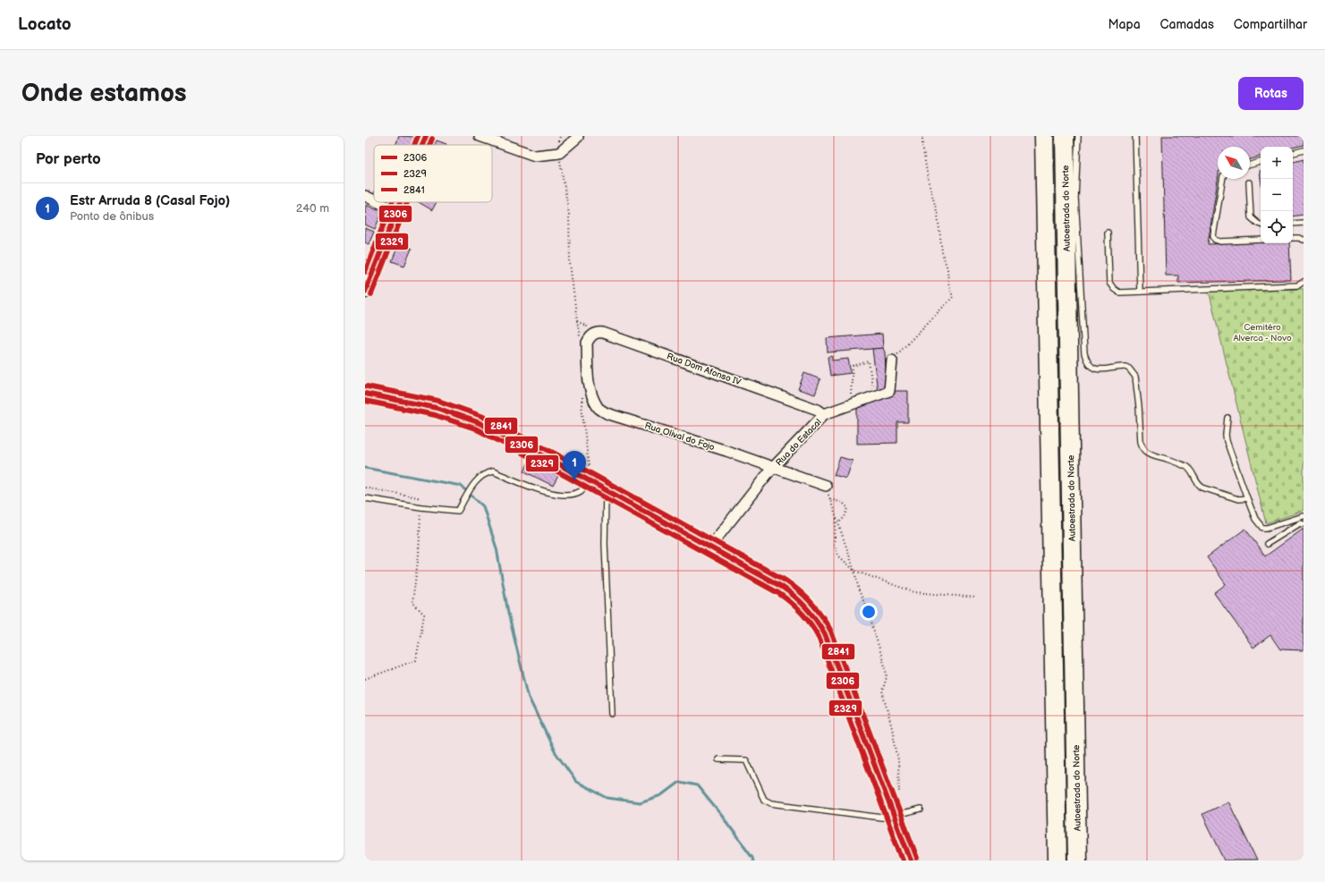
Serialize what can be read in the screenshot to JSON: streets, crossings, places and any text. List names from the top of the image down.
{
  "streets": {
    "highway": ["Autoestrada do Norte"],
    "street": ["Rua Dom Afonso IV", "Rua Olival do Fojo", "Rua do Estacal"]
  },
  "crossings": [
    ["Rua Dom Afonso IV", "Rua Olival do Fojo"],
    ["Rua Dom Afonso IV", "Rua do Estacal"],
    ["Rua Olival do Fojo", "Rua do Estacal"]
  ],
  "parks": ["Cemitéro Alverca - Novo"],
  "lines": ["transit line 2306", "transit line 2841", "transit line 2329"],
  "legend": ["2306", "2329", "2841"],
  "north": "top left",
  "page": {
    "header": "Locato",
    "nav": ["Mapa", "Camadas", "Compartilhar"],
    "buttons": "Rotas",
    "title": "Onde estamos",
    "heading": "Por perto",
    "map_buttons": ["+", "−"],
    "list": [
      {
        "mark": "1",
        "name": "Estr Arruda 8 (Casal Fojo)",
        "note": "Ponto de ônibus",
        "value": "240 m"
      }
    ],
    "pins": "1"
  }
}
